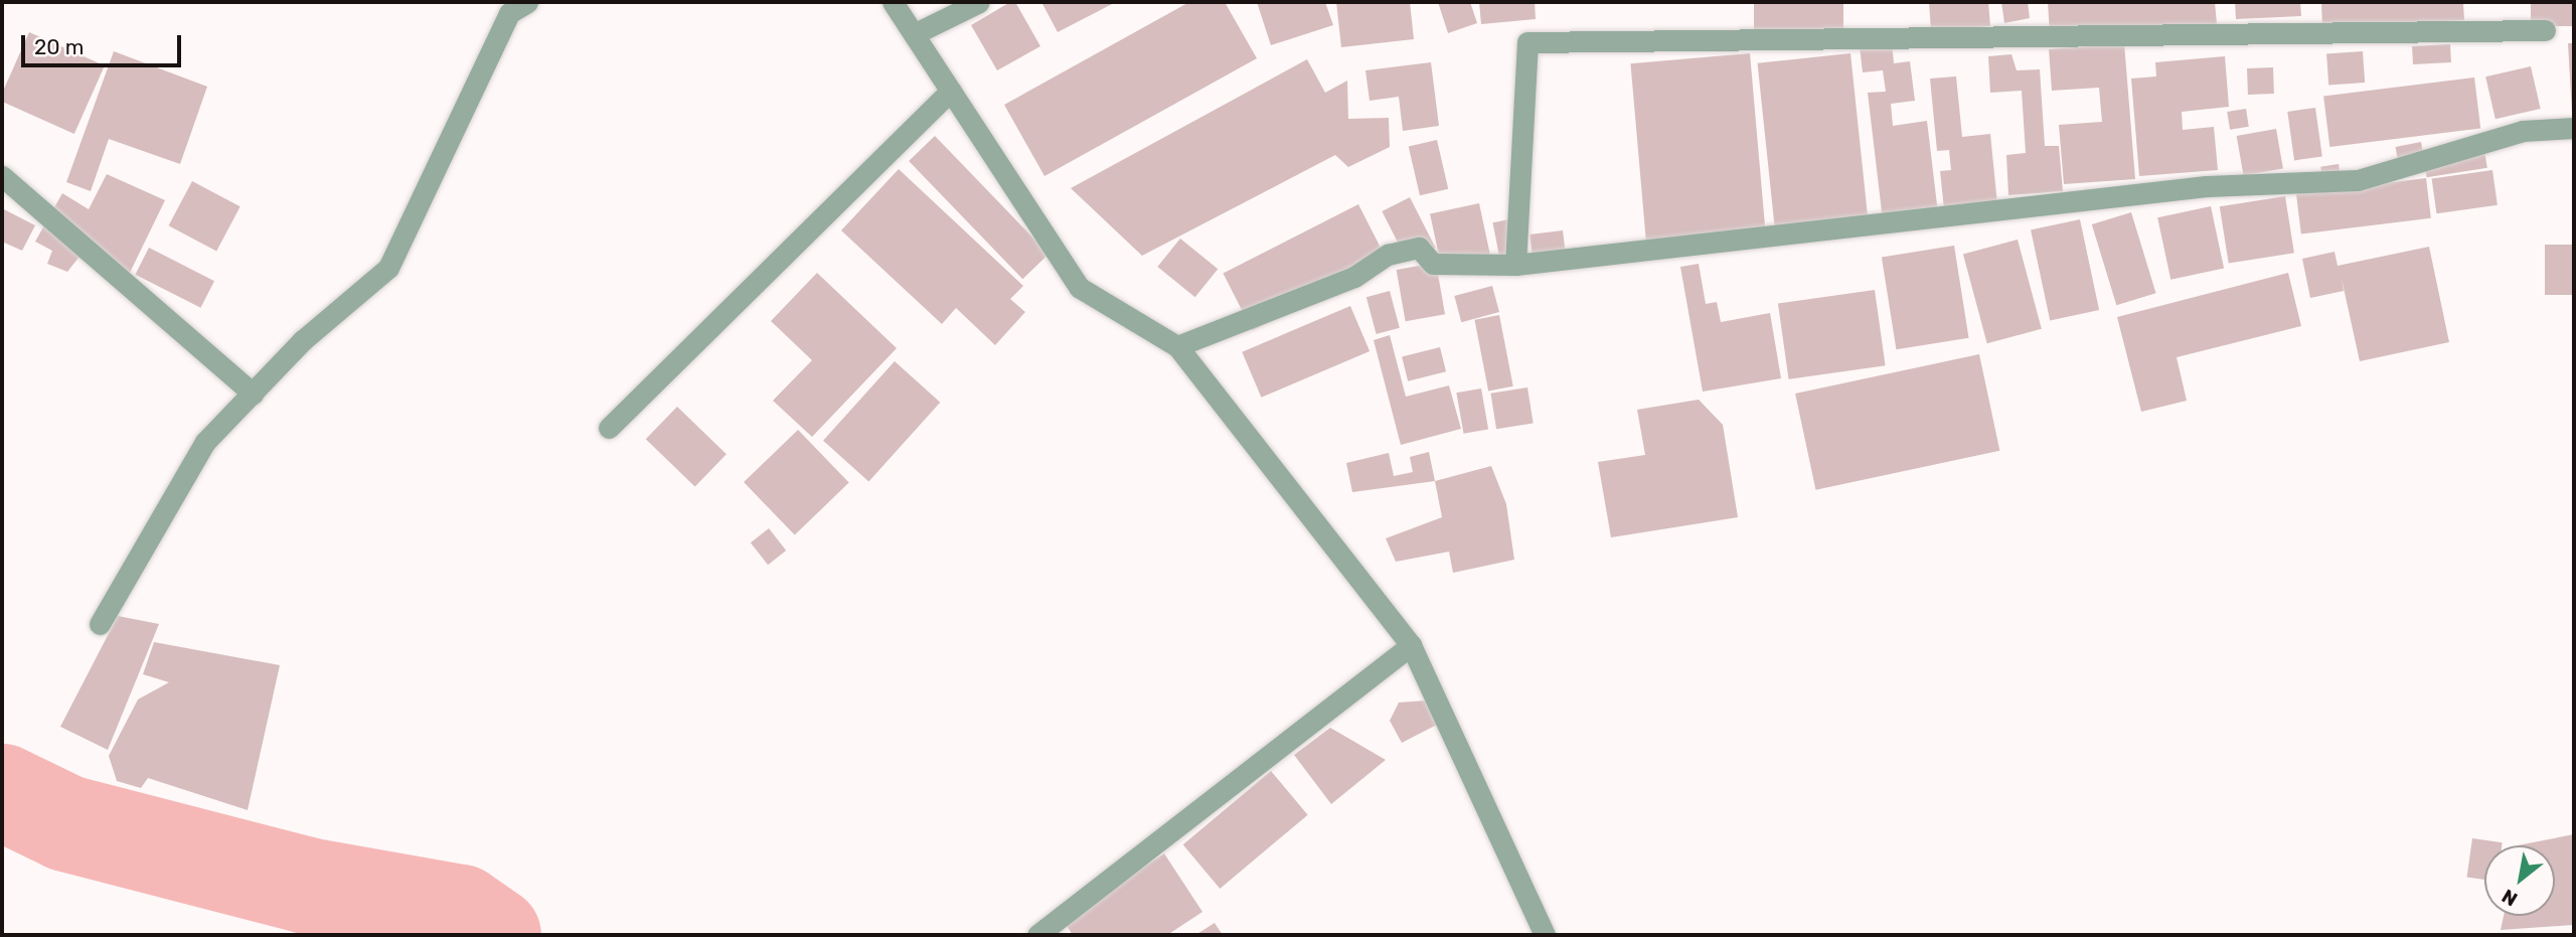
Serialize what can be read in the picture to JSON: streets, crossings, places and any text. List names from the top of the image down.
{
  "scale_bar": "20 m",
  "north": "bottom left"
}
